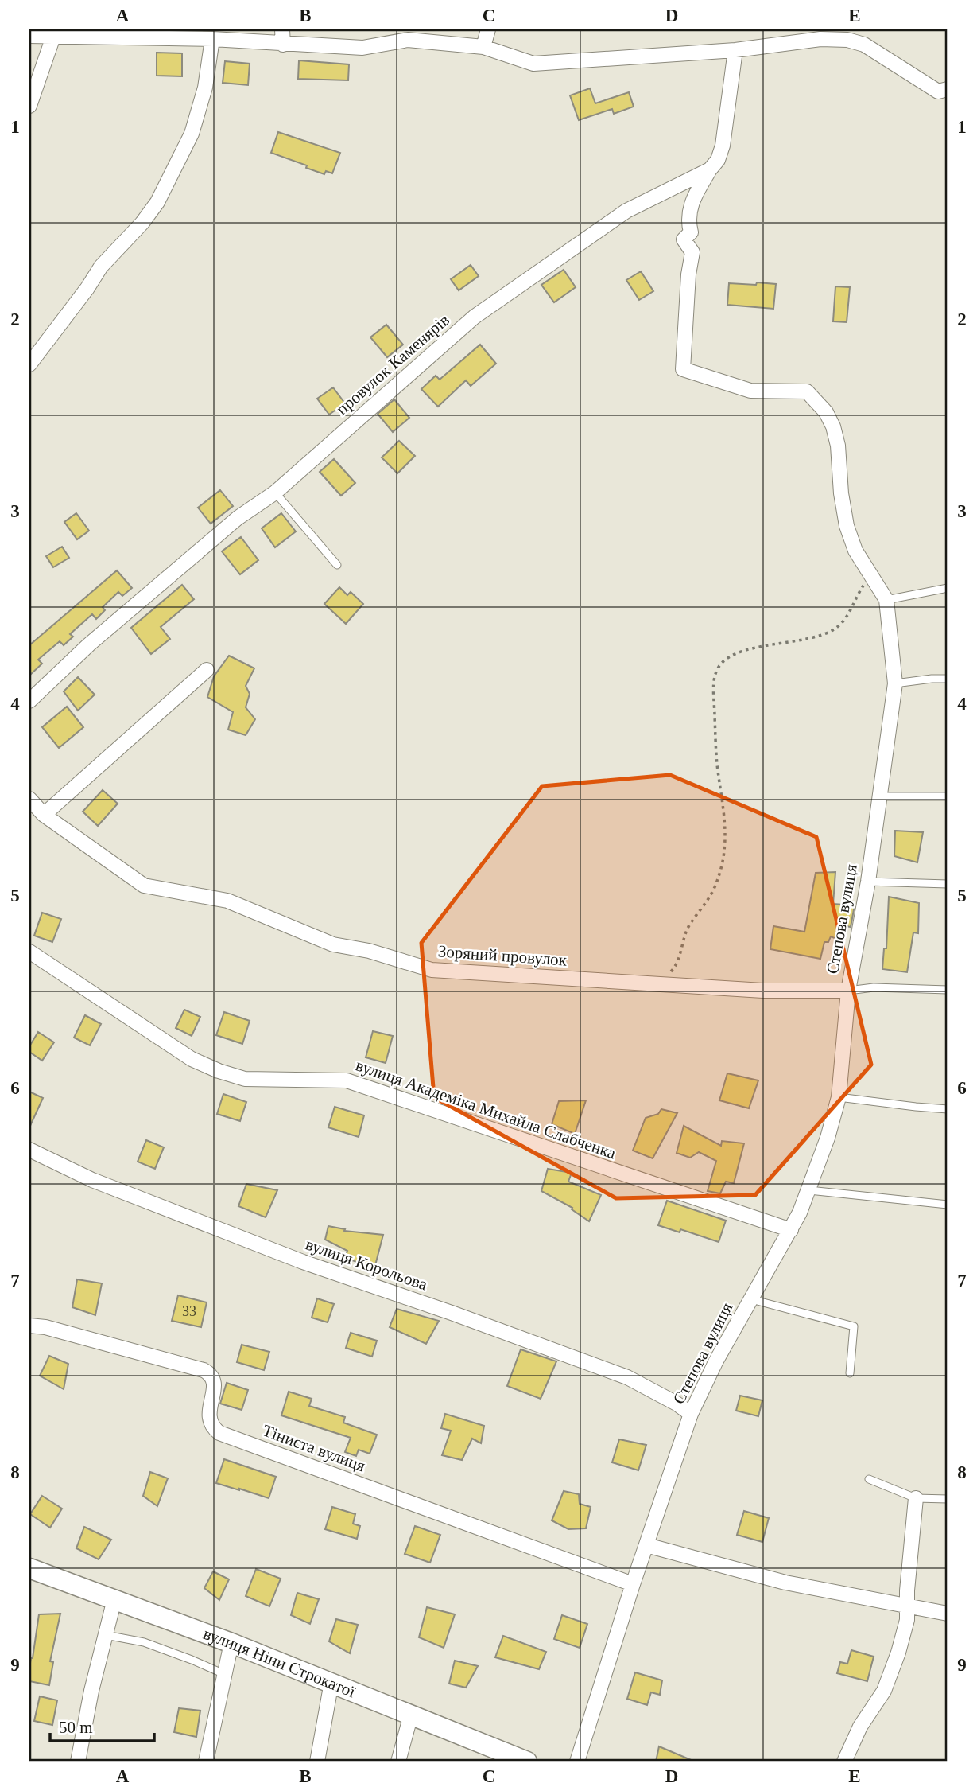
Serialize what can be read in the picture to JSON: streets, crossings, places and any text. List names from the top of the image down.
{
  "streets": {
    "street": [
      "провулок Каменярів",
      "Степова вулиця",
      "Зоряний провулок",
      "вулиця Академіка Михайла Слабченка",
      "вулиця Корольова",
      "Тіниста вулиця",
      "вулиця Ніни Строкатої"
    ]
  },
  "crossings": [
    ["провулок Каменярів", "Степова вулиця"],
    ["Степова вулиця", "Зоряний провулок"],
    ["Степова вулиця", "вулиця Академіка Михайла Слабченка"],
    ["Степова вулиця", "вулиця Корольова"],
    ["Степова вулиця", "Тіниста вулиця"]
  ],
  "house_numbers": ["33"],
  "scale_bar": "50 m",
  "grid": {
    "columns": [
      "A",
      "B",
      "C",
      "D",
      "E"
    ],
    "rows": [
      "1",
      "2",
      "3",
      "4",
      "5",
      "6",
      "7",
      "8",
      "9"
    ]
  }
}
